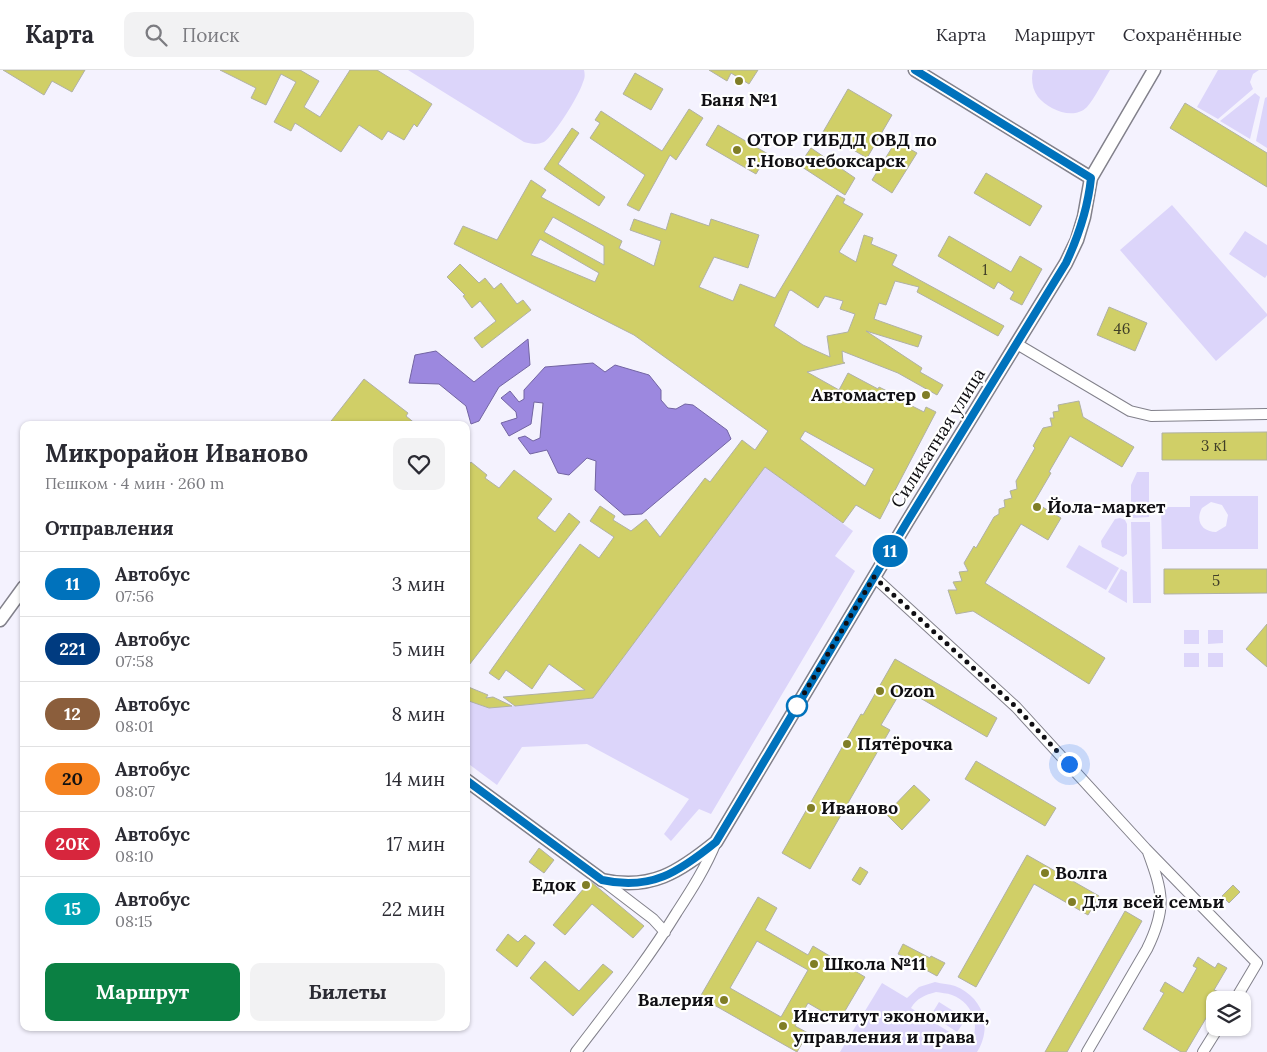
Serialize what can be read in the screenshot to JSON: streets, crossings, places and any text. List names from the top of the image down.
{
  "streets": {
    "street": ["Силикатная улица"]
  },
  "places": [
    "Баня №1",
    "ОТОР ГИБДД ОВД по г.Новочебоксарск",
    "Автомастер",
    "Йола-маркет",
    "Ozon",
    "Пятёрочка",
    "Иваново",
    "Волга",
    "Едок",
    "Для всей семьи",
    "Школа №11",
    "Валерия",
    "Институт экономики, управления и права"
  ],
  "lines": ["bus line 11"],
  "house_numbers": [
    "1",
    "46",
    "3 к1",
    "5"
  ],
  "page": {
    "header": "Карта",
    "search": "Поиск",
    "nav": ["Карта", "Маршрут", "Сохранённые"],
    "on_map": "11",
    "heading": [
      ["Микрорайон Иваново", "Пешком · 4 мин · 260 m"],
      "Отправления"
    ],
    "list": [
      {
        "mark": "11",
        "name": "Автобус",
        "note": "07:56",
        "value": "3 мин"
      },
      {
        "mark": "221",
        "name": "Автобус",
        "note": "07:58",
        "value": "5 мин"
      },
      {
        "mark": "12",
        "name": "Автобус",
        "note": "08:01",
        "value": "8 мин"
      },
      {
        "mark": "20",
        "name": "Автобус",
        "note": "08:07",
        "value": "14 мин"
      },
      {
        "mark": "20К",
        "name": "Автобус",
        "note": "08:10",
        "value": "17 мин"
      },
      {
        "mark": "15",
        "name": "Автобус",
        "note": "08:15",
        "value": "22 мин"
      }
    ],
    "buttons": ["Маршрут", "Билеты"]
  }
}
